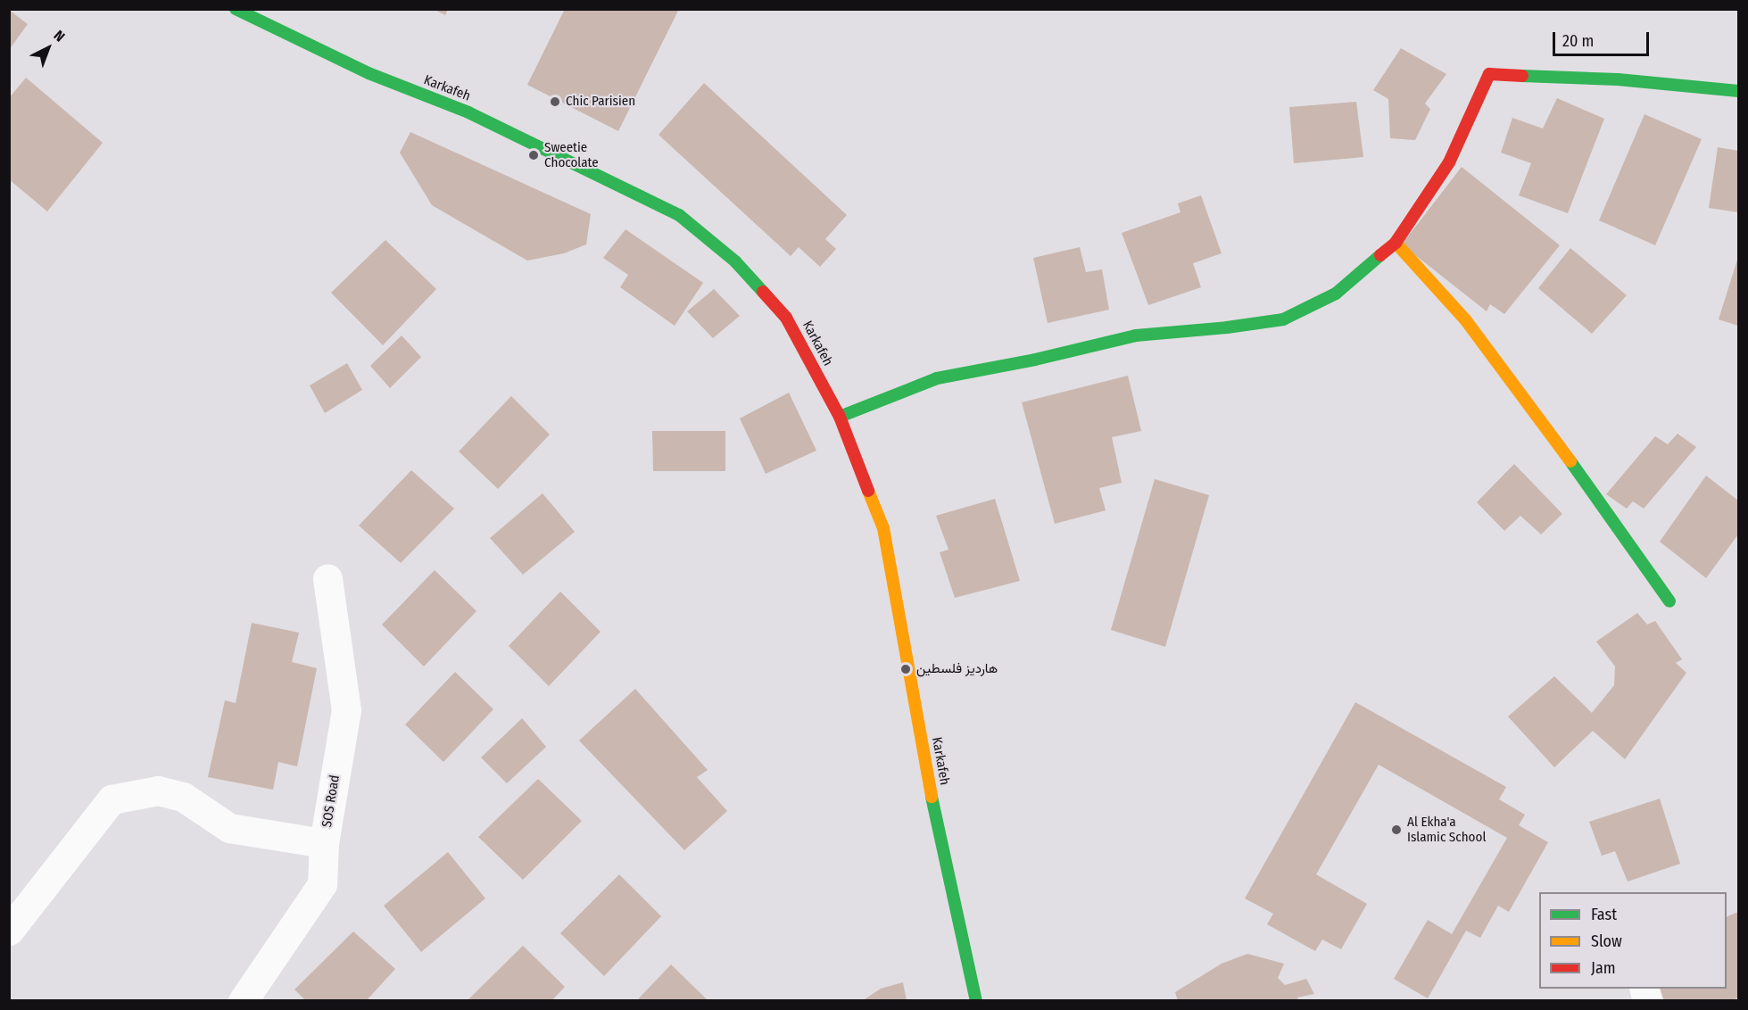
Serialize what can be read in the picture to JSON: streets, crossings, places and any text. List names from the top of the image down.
{
  "streets": {
    "street": ["Karkafeh", "SOS Road"]
  },
  "places": [
    "Chic Parisien",
    "Sweetie Chocolate",
    "هارديز فلسطين",
    "Al Ekha'a Islamic School"
  ],
  "legend": ["Fast", "Slow", "Jam"],
  "scale_bar": "20 m",
  "north": "top right"
}
